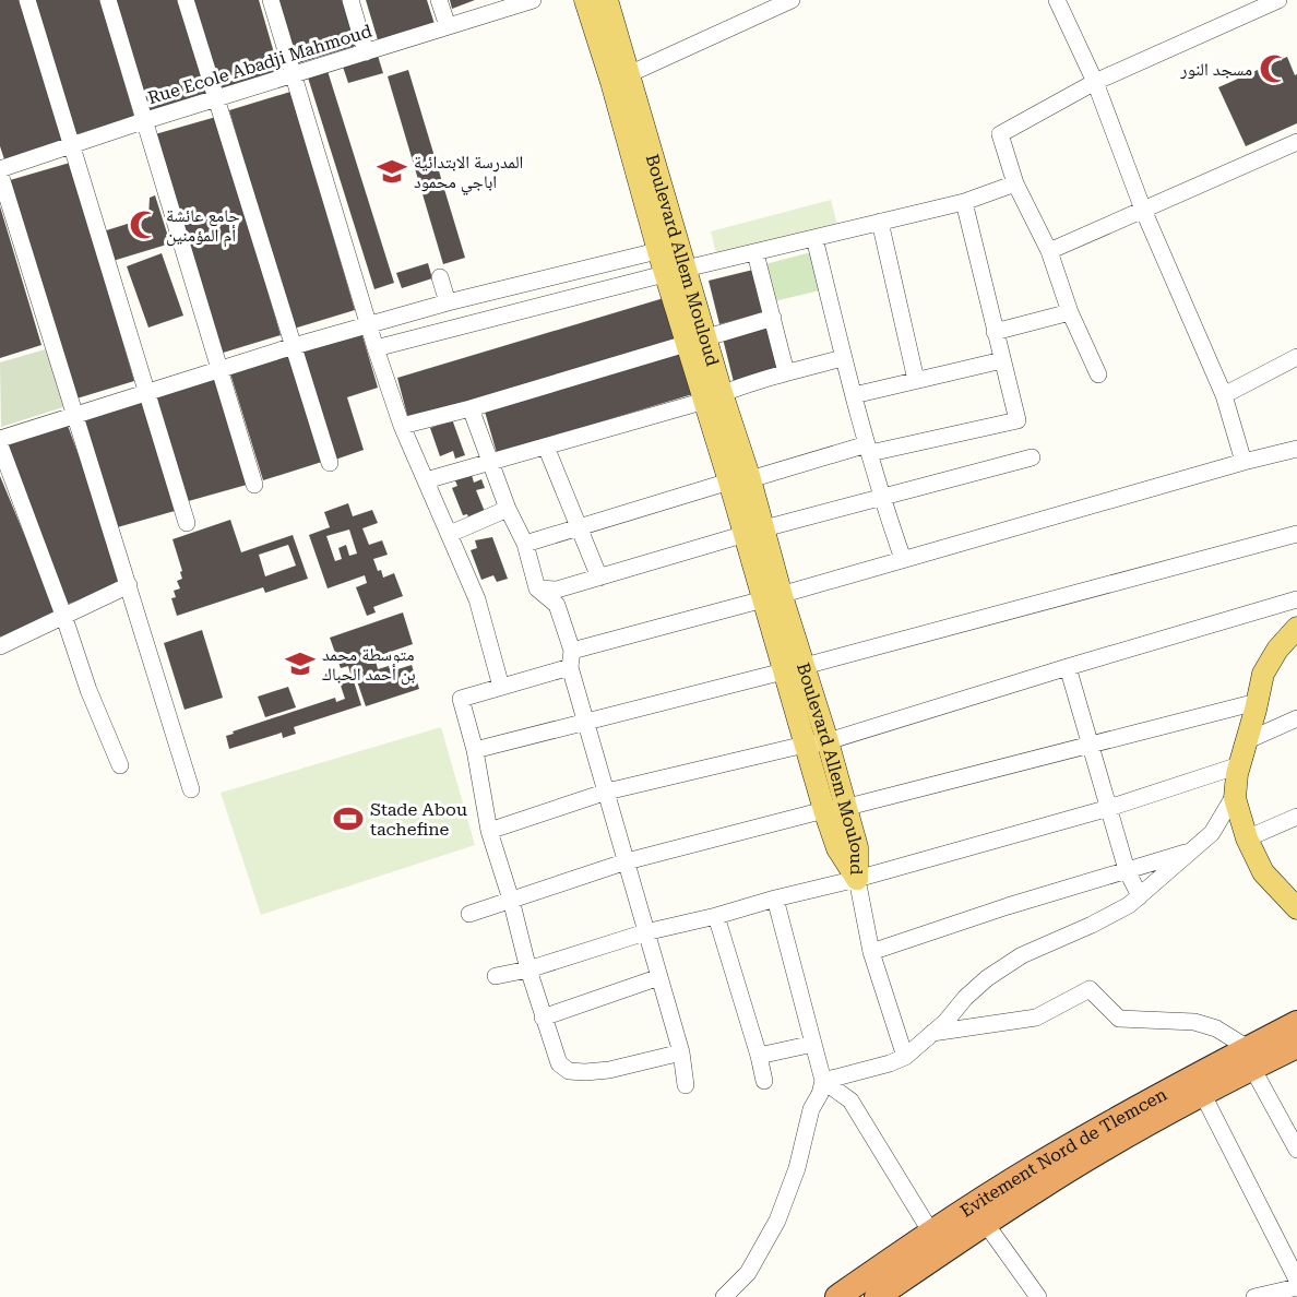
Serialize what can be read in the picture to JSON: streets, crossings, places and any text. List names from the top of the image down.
{
  "streets": {
    "highway": ["Evitement Nord de Tlemcen"],
    "main road": ["Boulevard Allem Mouloud"],
    "street": ["Rue Ecole Abadji Mahmoud"]
  },
  "places": {
    "mosque": ["مسجد النور", "جامع عائشة أم المؤمنين"],
    "school or university": ["المدرسة الابتدائية اباجي محمود", "متوسطة محمد بن أحمد الحباك"],
    "sports": ["Stade Abou tachefine"]
  }
}
